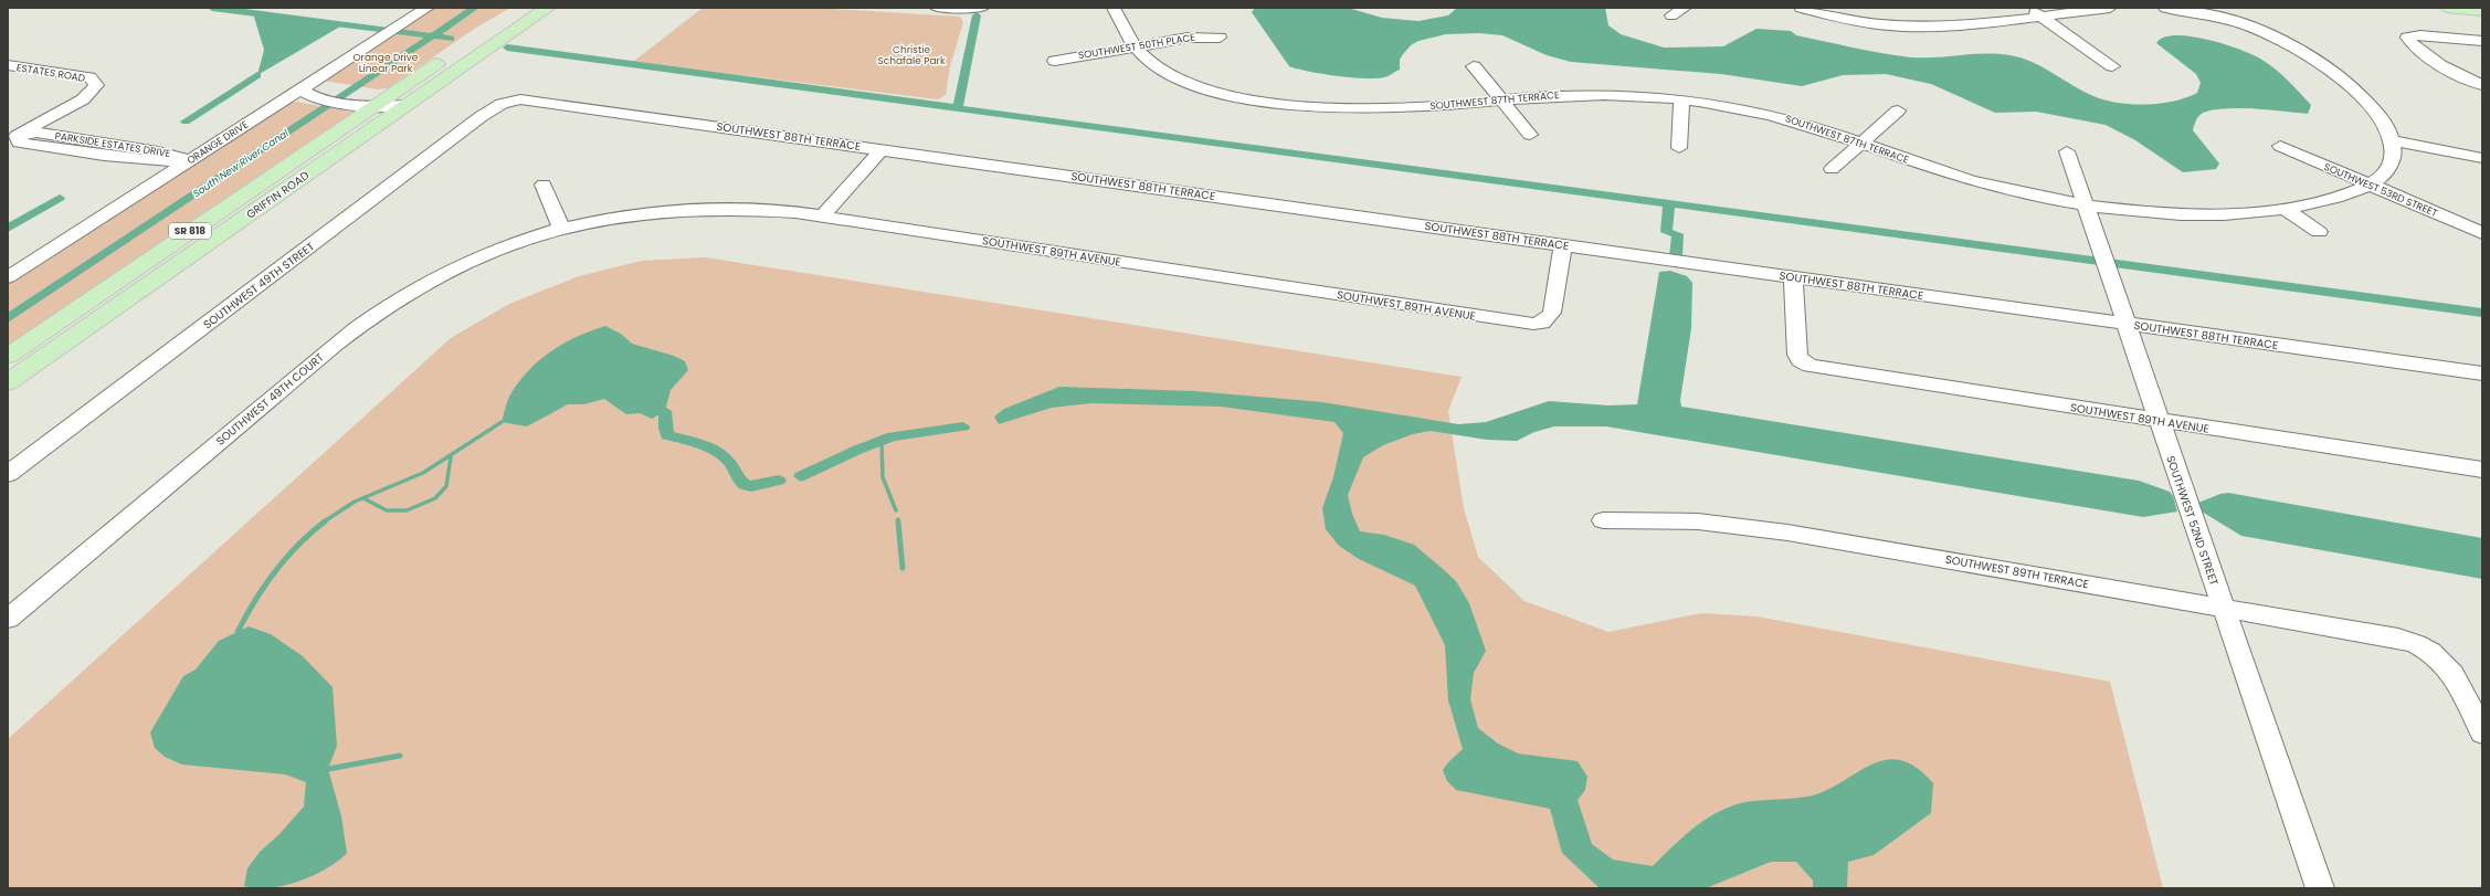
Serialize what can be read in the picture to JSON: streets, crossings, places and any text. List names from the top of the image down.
{
  "streets": {
    "main road": ["GRIFFIN ROAD", "SR 818"],
    "street": [
      "SOUTHWEST 50TH PLACE",
      "ESTATES ROAD",
      "SOUTHWEST 87TH TERRACE",
      "SOUTHWEST 88TH TERRACE",
      "ORANGE DRIVE",
      "PARKSIDE ESTATES DRIVE",
      "SOUTHWEST 53RD STREET",
      "SOUTHWEST 89TH AVENUE",
      "SOUTHWEST 49TH STREET",
      "SOUTHWEST 49TH COURT",
      "SOUTHWEST 52ND STREET",
      "SOUTHWEST 89TH TERRACE"
    ]
  },
  "crossings": [
    ["SOUTHWEST 50TH PLACE", "SOUTHWEST 87TH TERRACE"],
    ["ESTATES ROAD", "PARKSIDE ESTATES DRIVE"],
    ["SOUTHWEST 87TH TERRACE", "SOUTHWEST 53RD STREET"],
    ["SOUTHWEST 87TH TERRACE", "SOUTHWEST 52ND STREET"],
    ["SOUTHWEST 88TH TERRACE", "SOUTHWEST 89TH AVENUE"],
    ["SOUTHWEST 88TH TERRACE", "SOUTHWEST 49TH STREET"],
    ["SOUTHWEST 88TH TERRACE", "SOUTHWEST 52ND STREET"],
    ["ORANGE DRIVE", "PARKSIDE ESTATES DRIVE"],
    ["SOUTHWEST 89TH AVENUE", "SOUTHWEST 49TH COURT"],
    ["SOUTHWEST 89TH AVENUE", "SOUTHWEST 52ND STREET"],
    ["SOUTHWEST 52ND STREET", "SOUTHWEST 89TH TERRACE"]
  ],
  "water": ["South New River Canal"],
  "parks": ["Christie Schafale Park", "Orange Drive Linear Park"]
}
